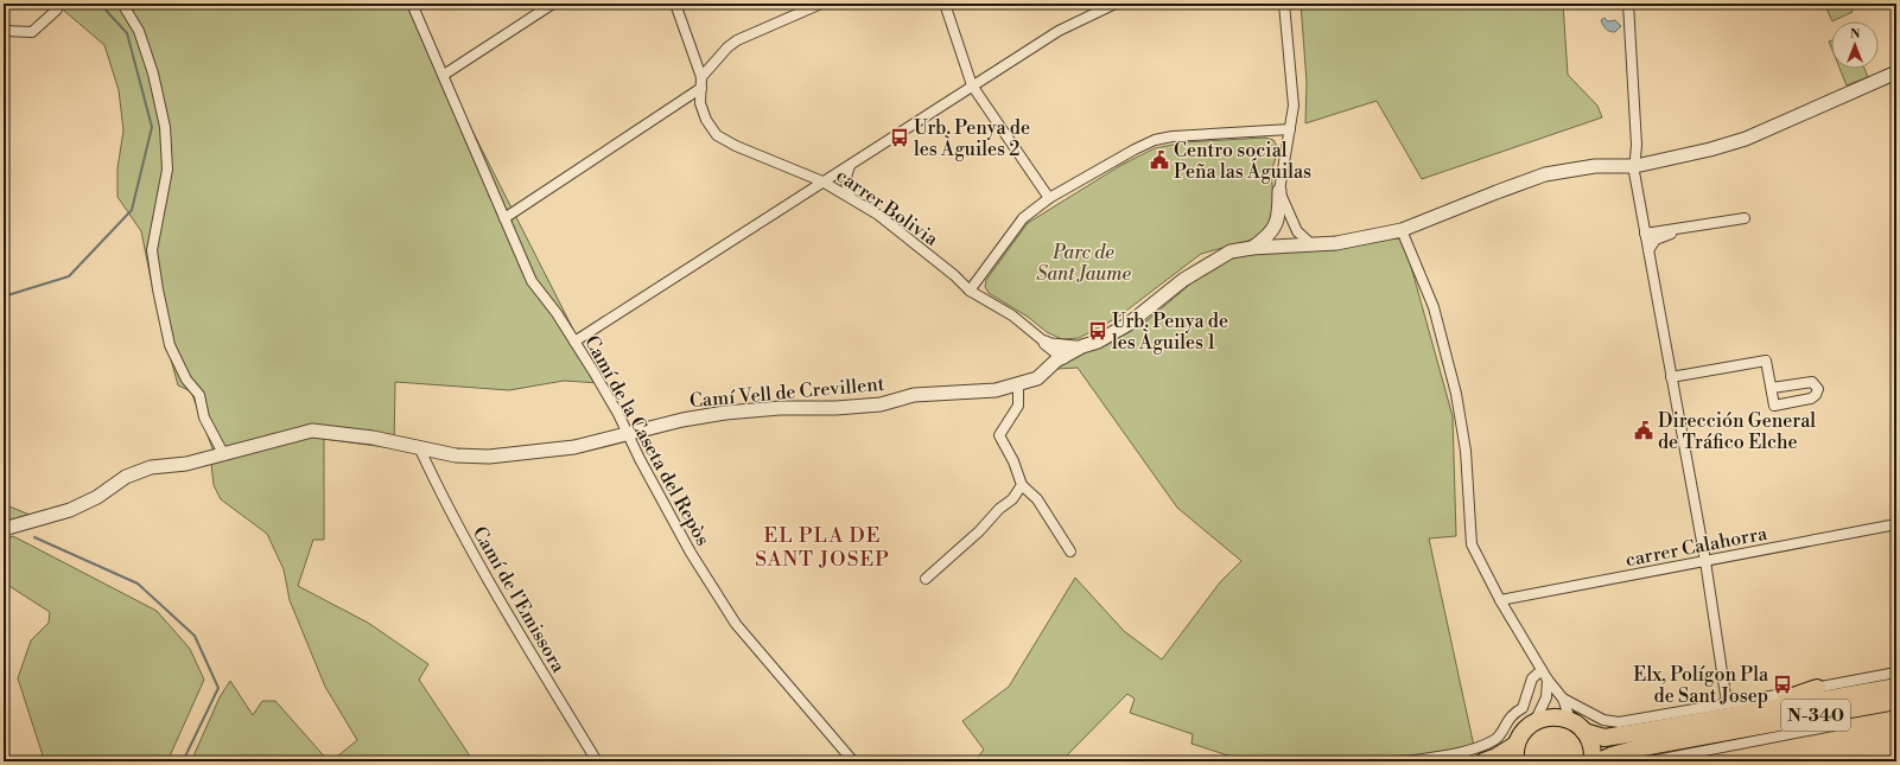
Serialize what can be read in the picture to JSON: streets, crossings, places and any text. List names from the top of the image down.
{
  "streets": {
    "highway": ["N-340"],
    "street": [
      "carrer Bolivia",
      "Camí Vell de Crevillent",
      "Camí de la Caseta del Repòs",
      "carrer Calahorra",
      "Camí de l'Emissora"
    ]
  },
  "crossings": [
    ["Camí Vell de Crevillent", "Camí de la Caseta del Repòs"],
    ["Camí Vell de Crevillent", "Camí de l'Emissora"]
  ],
  "districts": ["EL PLA DE SANT JOSEP"],
  "parks": ["Parc de Sant Jaume"],
  "places": {
    "bus stop": ["Urb. Penya de les Àguiles 2", "Urb. Penya de les Àguiles 1", "Elx, Polígon Pla de Sant Josep"],
    "public building": ["Centro social Peña las Águilas", "Dirección General de Tráfico Elche"]
  },
  "north": "top"
}
